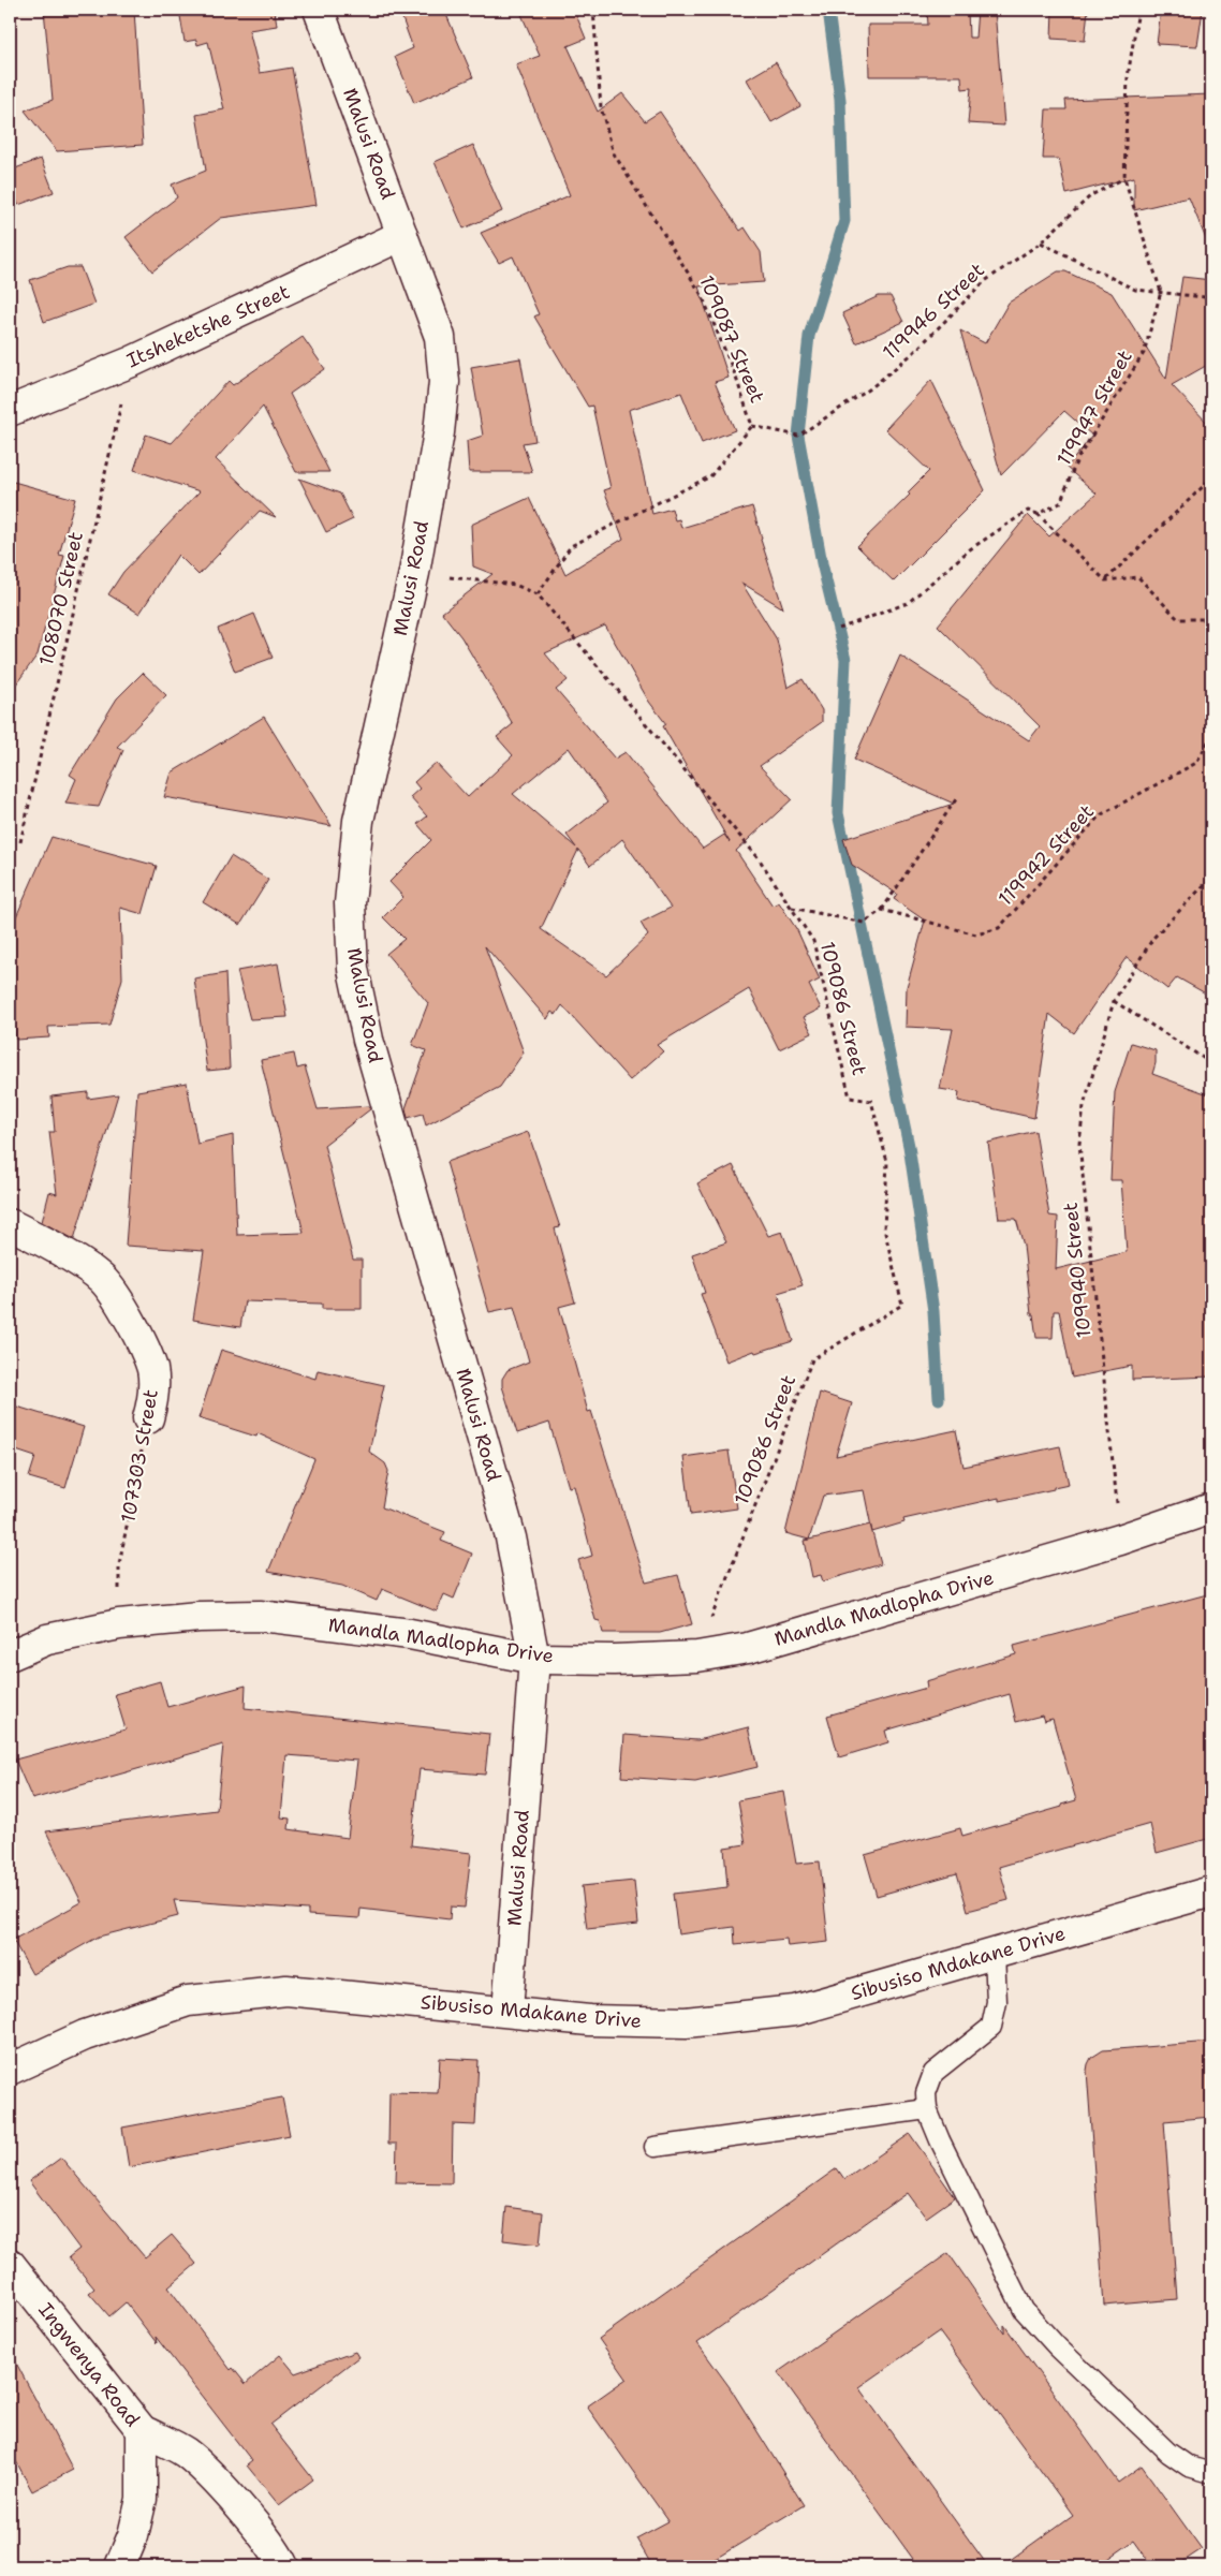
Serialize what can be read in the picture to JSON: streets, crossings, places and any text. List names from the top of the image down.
{
  "streets": {
    "street": [
      "Malusi Road",
      "Itsheketshe Street",
      "107303 Street",
      "Mandla Madlopha Drive",
      "Sibusiso Mdakane Drive",
      "Ingwenya Road"
    ],
    "path": [
      "119946 Street",
      "109087 Street",
      "119947 Street",
      "108070 Street",
      "119942 Street",
      "109086 Street",
      "109940 Street"
    ]
  },
  "crossings": [
    ["Malusi Road", "Itsheketshe Street"],
    ["Malusi Road", "Mandla Madlopha Drive"],
    ["Malusi Road", "Sibusiso Mdakane Drive"],
    ["119946 Street", "109087 Street"],
    ["Itsheketshe Street", "108070 Street"],
    ["109087 Street", "109086 Street"],
    ["109086 Street", "Mandla Madlopha Drive"],
    ["109940 Street", "Mandla Madlopha Drive"],
    ["107303 Street", "Mandla Madlopha Drive"]
  ]
}
